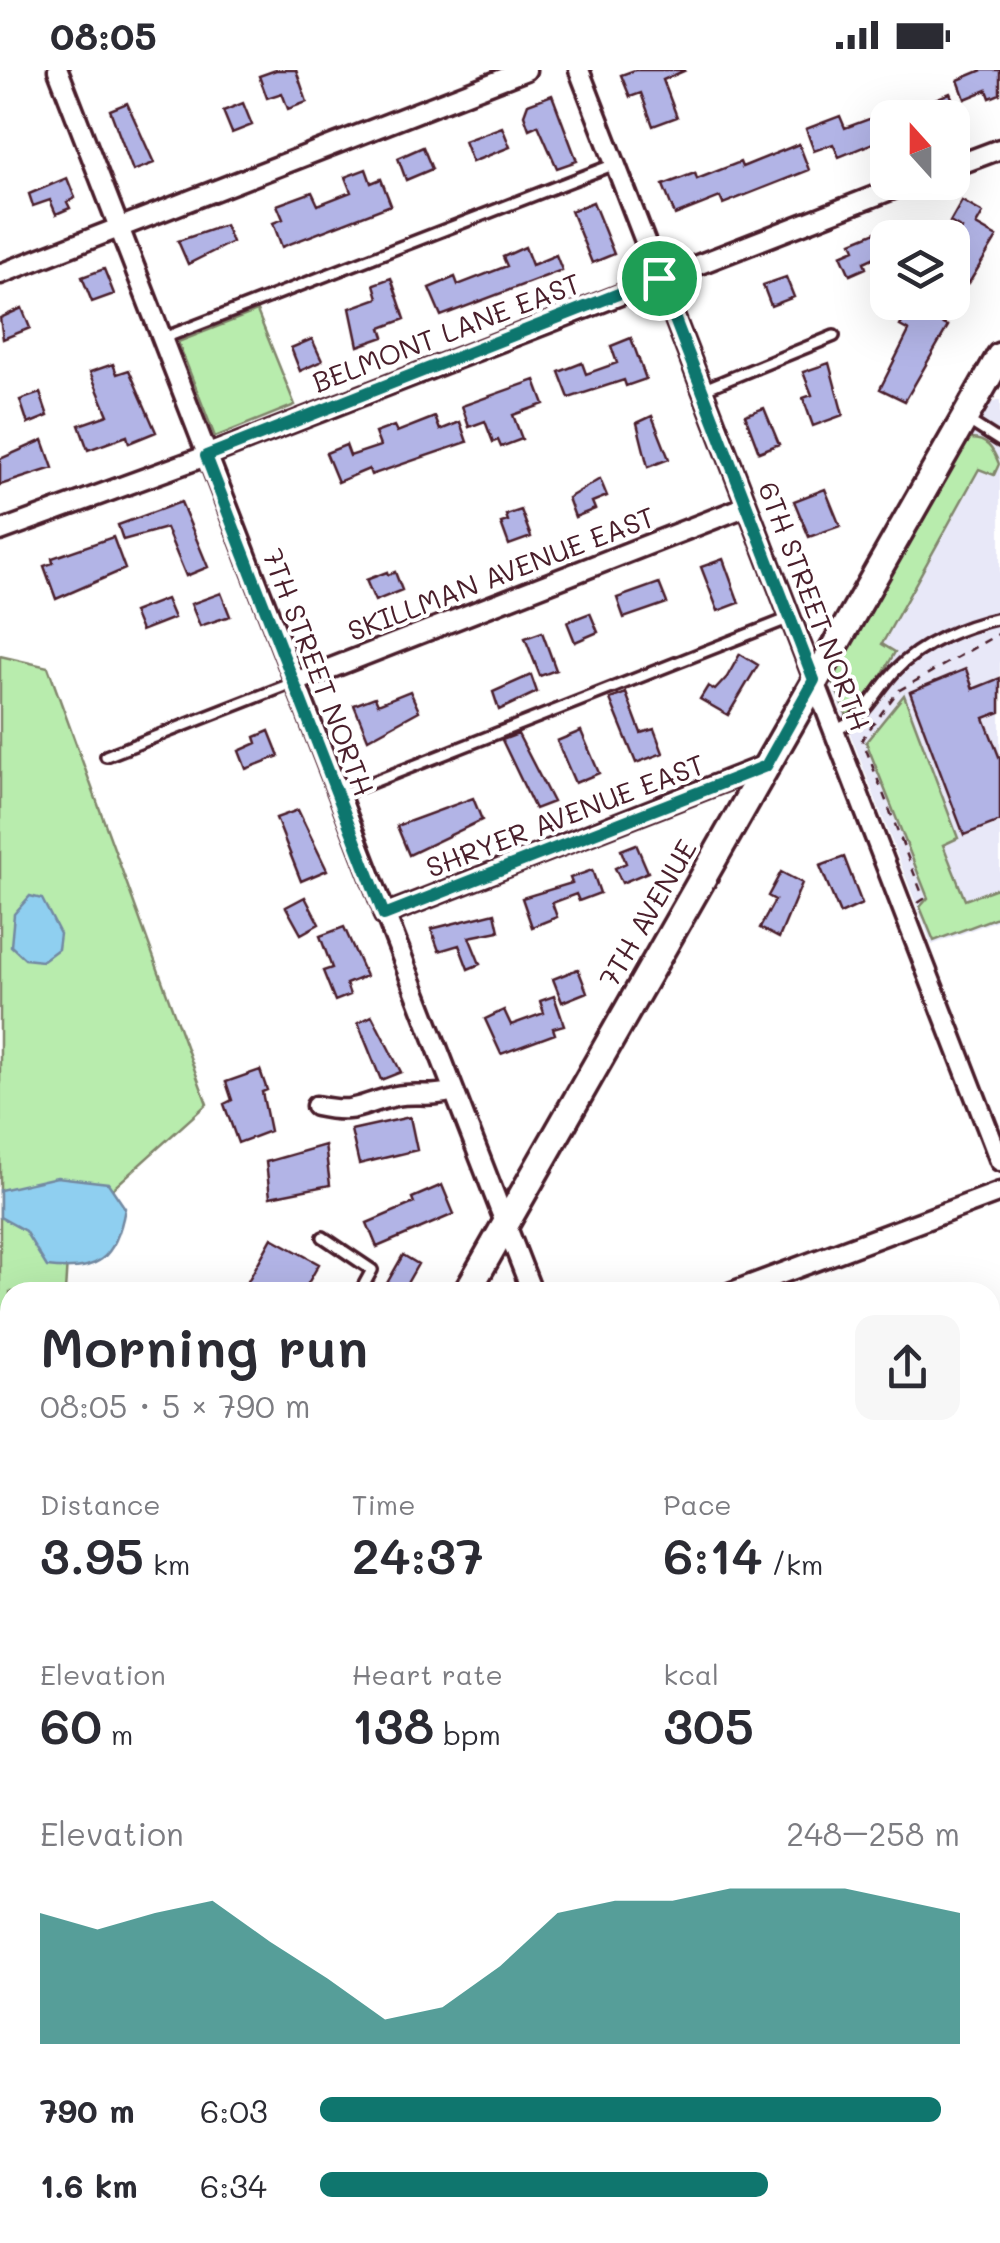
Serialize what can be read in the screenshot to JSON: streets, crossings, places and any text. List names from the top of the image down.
{
  "streets": {
    "street": [
      "BELMONT LANE EAST",
      "SKILLMAN AVENUE EAST",
      "6TH STREET NORTH",
      "7TH STREET NORTH",
      "SHRYER AVENUE EAST",
      "7TH AVENUE"
    ]
  },
  "crossings": [
    ["BELMONT LANE EAST", "6TH STREET NORTH"],
    ["BELMONT LANE EAST", "7TH STREET NORTH"],
    ["SKILLMAN AVENUE EAST", "6TH STREET NORTH"],
    ["SKILLMAN AVENUE EAST", "7TH STREET NORTH"],
    ["6TH STREET NORTH", "7TH AVENUE"],
    ["7TH STREET NORTH", "SHRYER AVENUE EAST"],
    ["7TH STREET NORTH", "7TH AVENUE"],
    ["SHRYER AVENUE EAST", "7TH AVENUE"]
  ],
  "north": "top",
  "page": {
    "status": "08:05",
    "heading": ["Morning run", "08:05 · 5 × 790 m"],
    "stats": [
      ["Distance", "3.95 km"],
      ["Time", "24:37"],
      ["Pace", "6:14 /km"],
      ["Elevation", "60 m"],
      ["Heart rate", "138 bpm"],
      ["kcal", "305"]
    ],
    "chart": ["Elevation", "248–258 m"],
    "list": [
      {
        "name": "790 m",
        "note": "6:03"
      },
      {
        "name": "1.6 km",
        "note": "6:34"
      }
    ]
  }
}
